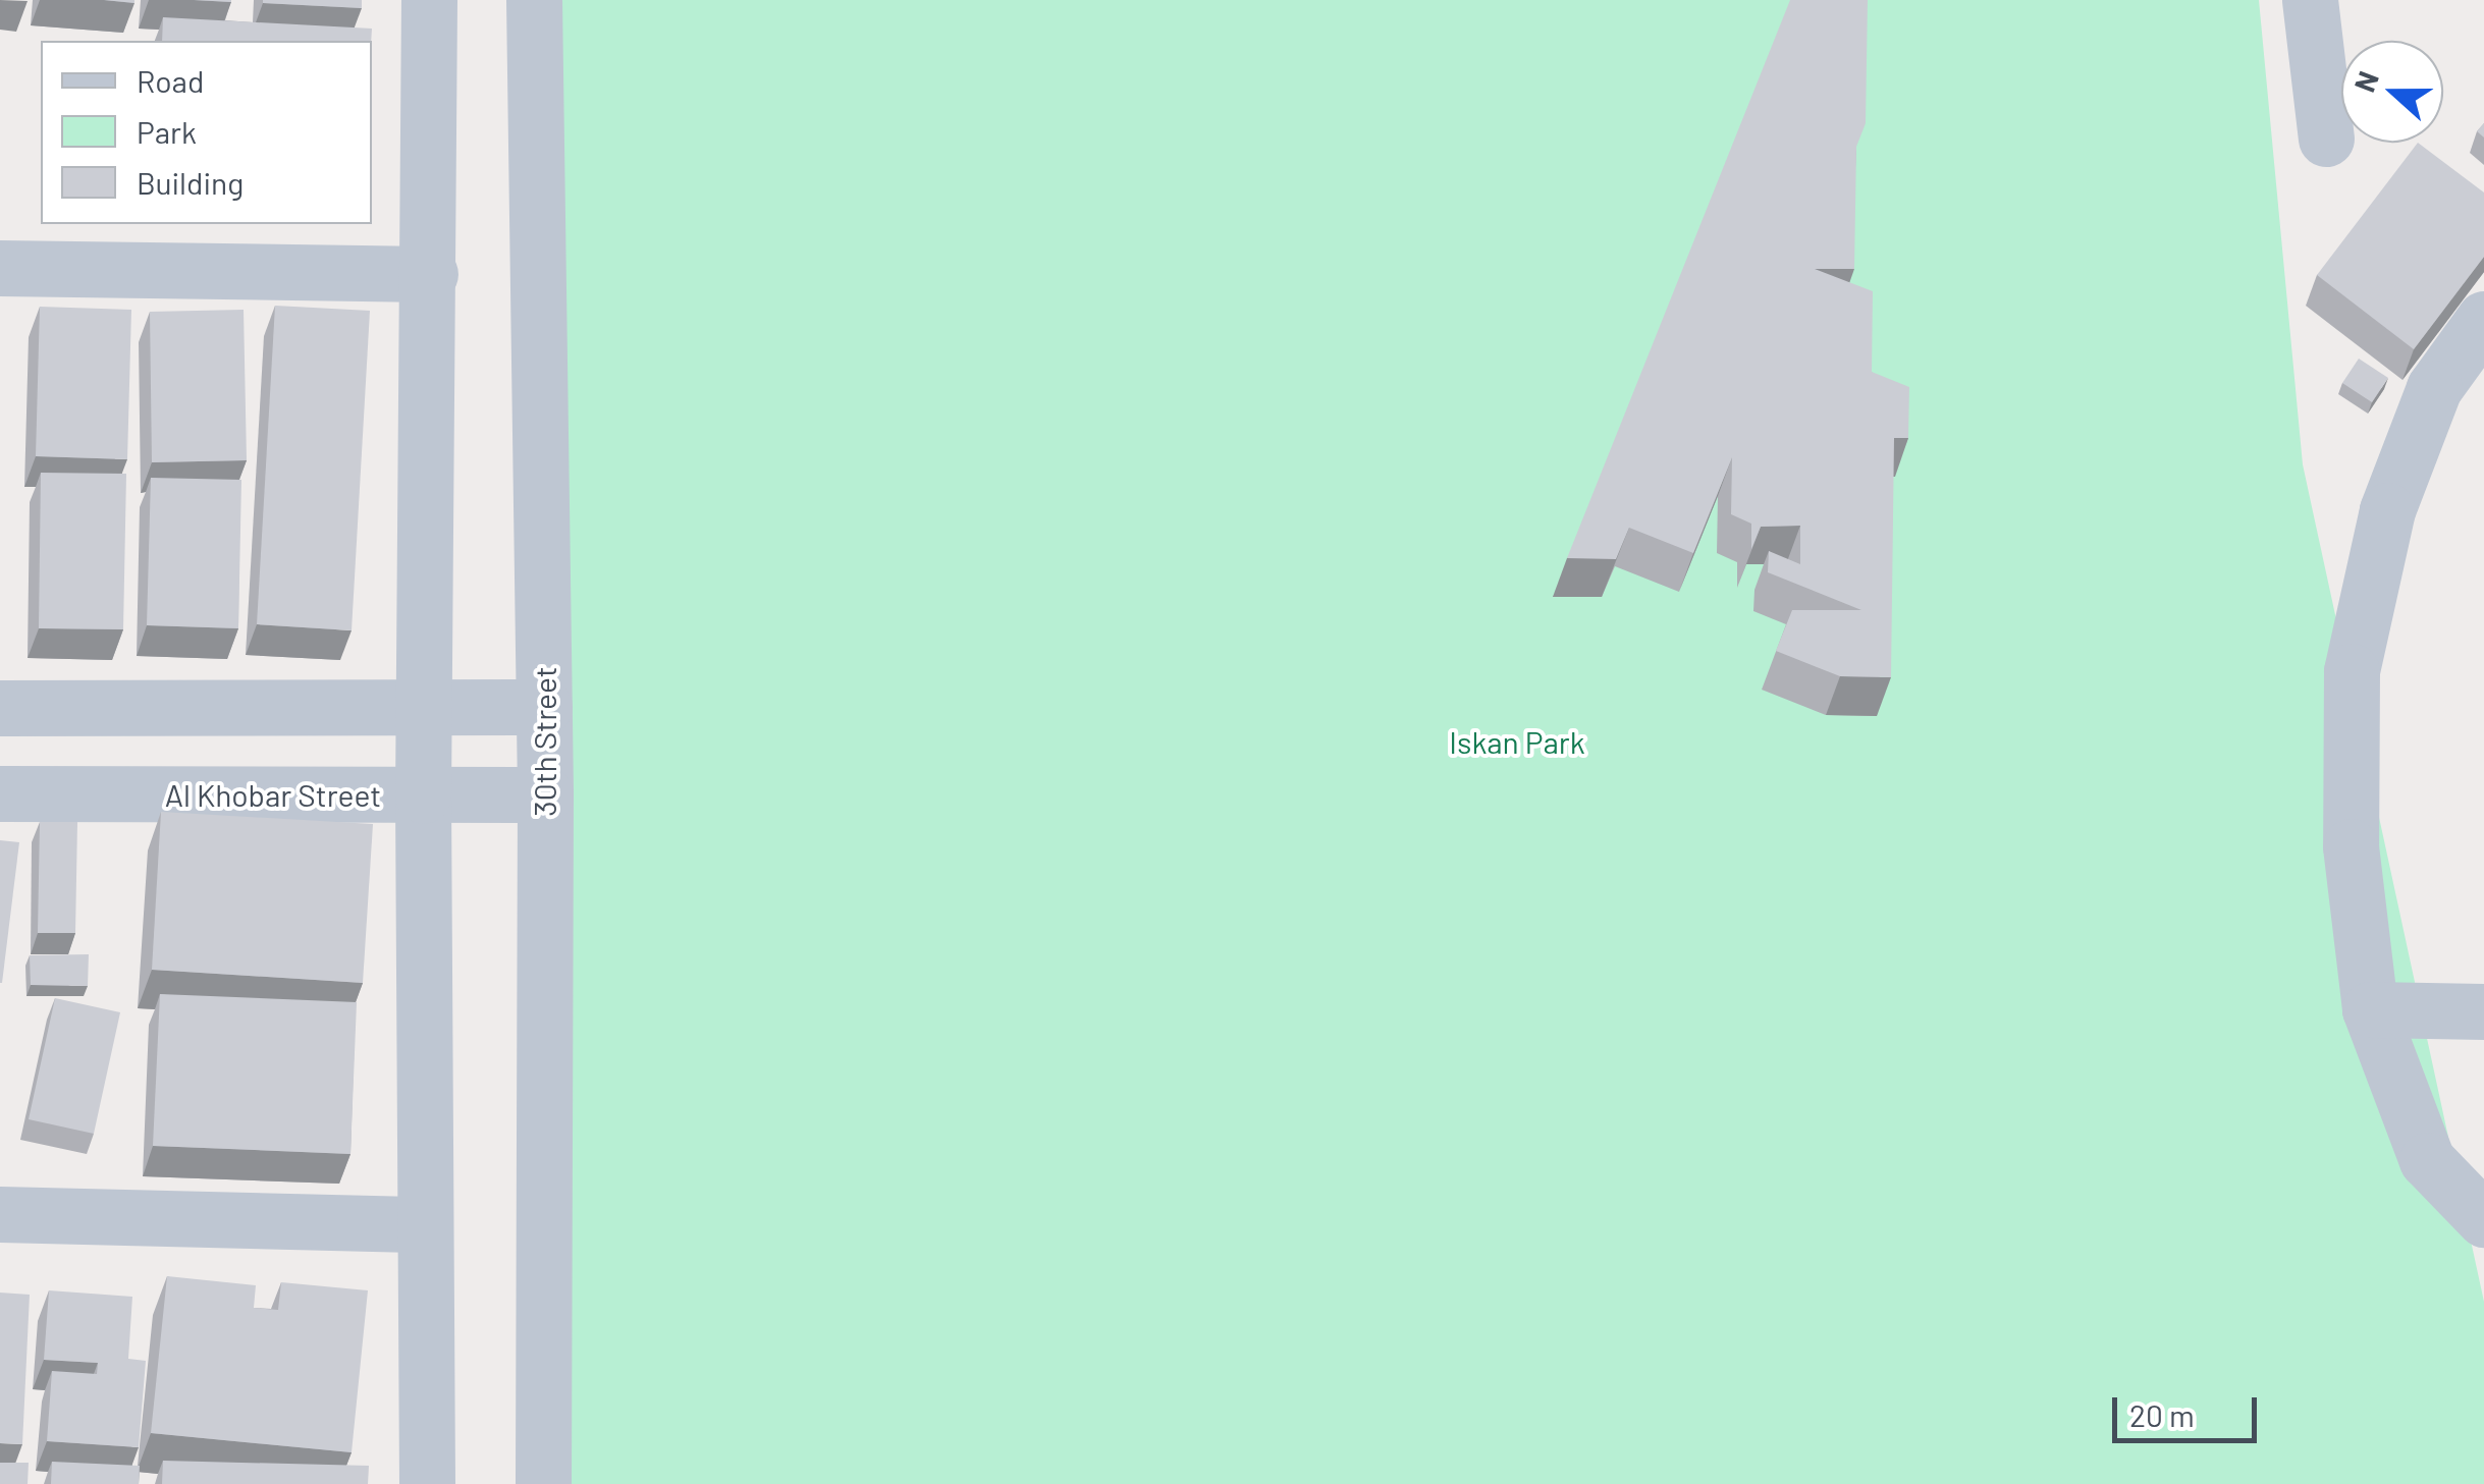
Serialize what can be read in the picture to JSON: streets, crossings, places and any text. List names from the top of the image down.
{
  "streets": {
    "street": ["30th Street", "Al Khobar Street"]
  },
  "crossings": [
    ["30th Street", "Al Khobar Street"]
  ],
  "parks": ["Iskan Park"],
  "legend": ["Road", "Park", "Building"],
  "scale_bar": "20 m",
  "north": "left"
}
